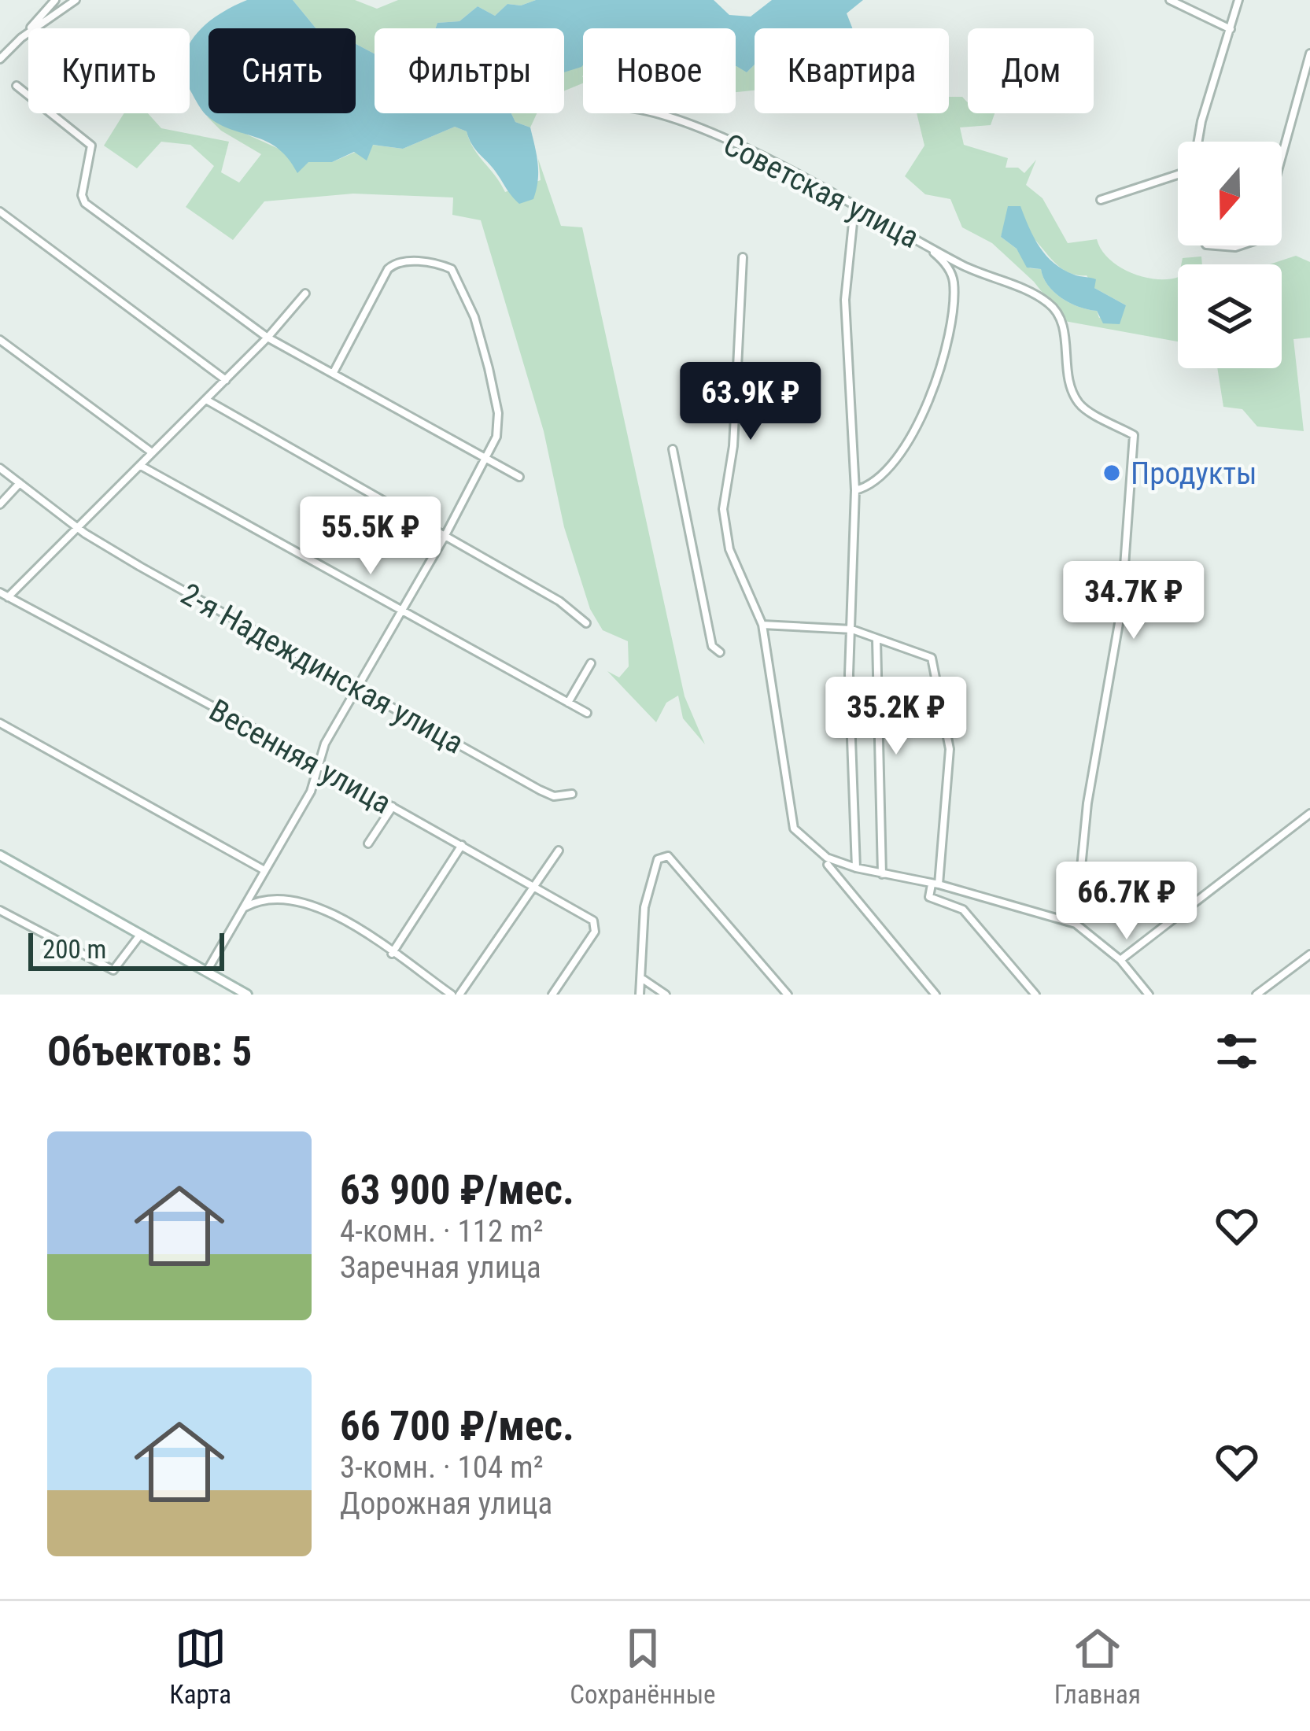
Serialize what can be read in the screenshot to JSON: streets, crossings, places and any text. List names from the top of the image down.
{
  "streets": {
    "street": ["Советская улица", "2-я Надеждинская улица", "Весенняя улица"]
  },
  "places": ["Продукты"],
  "scale_bar": "200 m",
  "north": "bottom",
  "page": {
    "chip": [
      "Купить",
      "Снять",
      "Фильтры",
      "Новое",
      "Квартира",
      "Дом"
    ],
    "price": [
      "63.9K ₽",
      "55.5K ₽",
      "34.7K ₽",
      "35.2K ₽",
      "66.7K ₽"
    ],
    "scale": "200 m",
    "heading": "Объектов: 5",
    "list": [
      {
        "name": "63 900 ₽/мес.",
        "note": "4-комн. · 112 m² · Заречная улица"
      },
      {
        "name": "66 700 ₽/мес.",
        "note": "3-комн. · 104 m² · Дорожная улица"
      }
    ],
    "tabs": ["Карта", "Сохранённые", "Главная"]
  }
}
